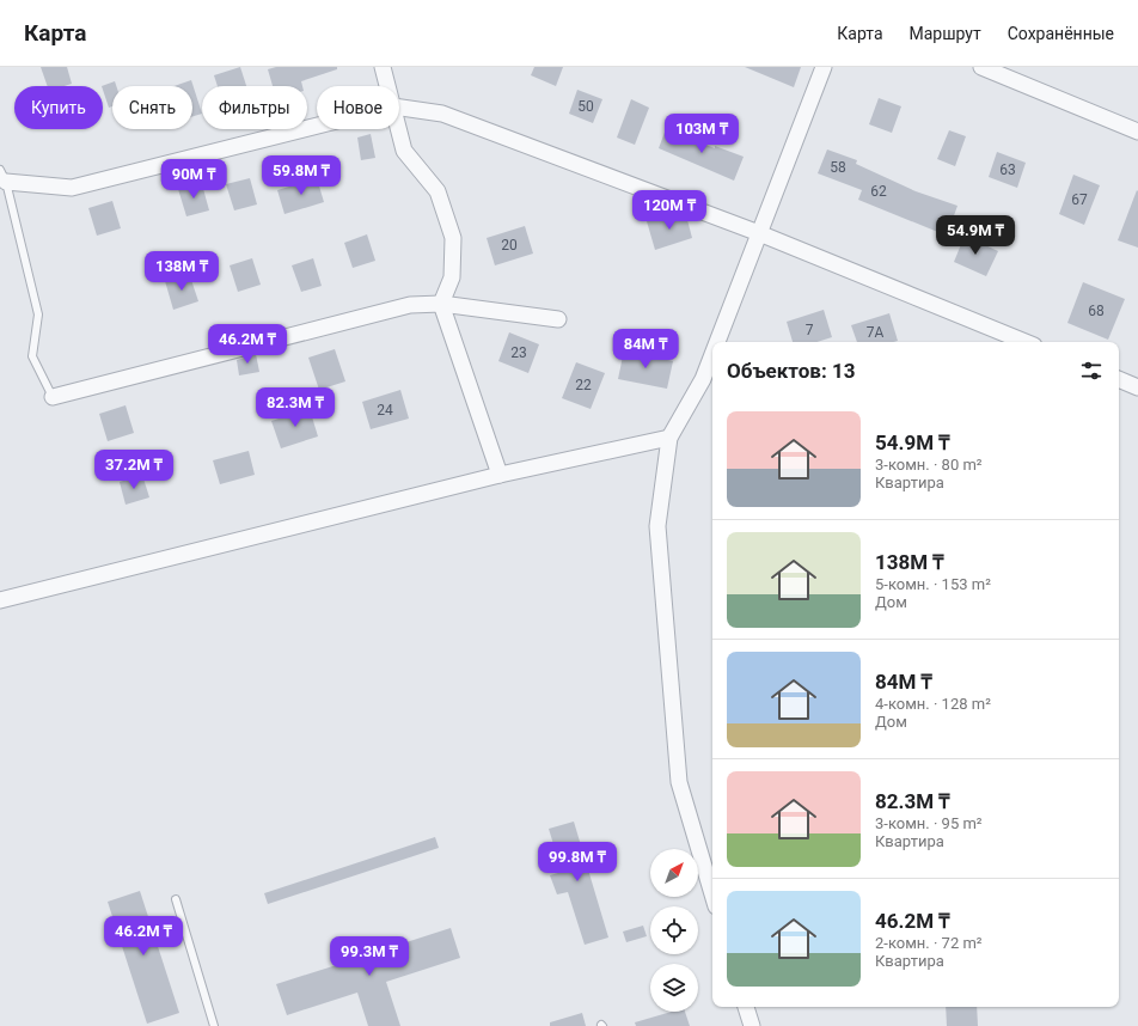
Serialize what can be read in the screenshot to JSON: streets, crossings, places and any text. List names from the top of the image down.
{
  "house_numbers": [
    "50",
    "58",
    "63",
    "62",
    "67",
    "20",
    "68",
    "7",
    "7А",
    "23",
    "22",
    "24"
  ],
  "north": "top right",
  "page": {
    "header": "Карта",
    "nav": ["Карта", "Маршрут", "Сохранённые"],
    "chip": [
      "Купить",
      "Снять",
      "Фильтры",
      "Новое"
    ],
    "price": [
      "103M ₸",
      "59.8M ₸",
      "90M ₸",
      "120M ₸",
      "54.9M ₸",
      "138M ₸",
      "46.2M ₸",
      "84M ₸",
      "82.3M ₸",
      "37.2M ₸",
      "99.8M ₸",
      "46.2M ₸",
      "99.3M ₸"
    ],
    "heading": "Объектов: 13",
    "list": [
      {
        "name": "54.9M ₸",
        "note": "3-комн. · 80 m² · Квартира"
      },
      {
        "name": "138M ₸",
        "note": "5-комн. · 153 m² · Дом"
      },
      {
        "name": "84M ₸",
        "note": "4-комн. · 128 m² · Дом"
      },
      {
        "name": "82.3M ₸",
        "note": "3-комн. · 95 m² · Квартира"
      },
      {
        "name": "46.2M ₸",
        "note": "2-комн. · 72 m² · Квартира"
      }
    ]
  }
}
